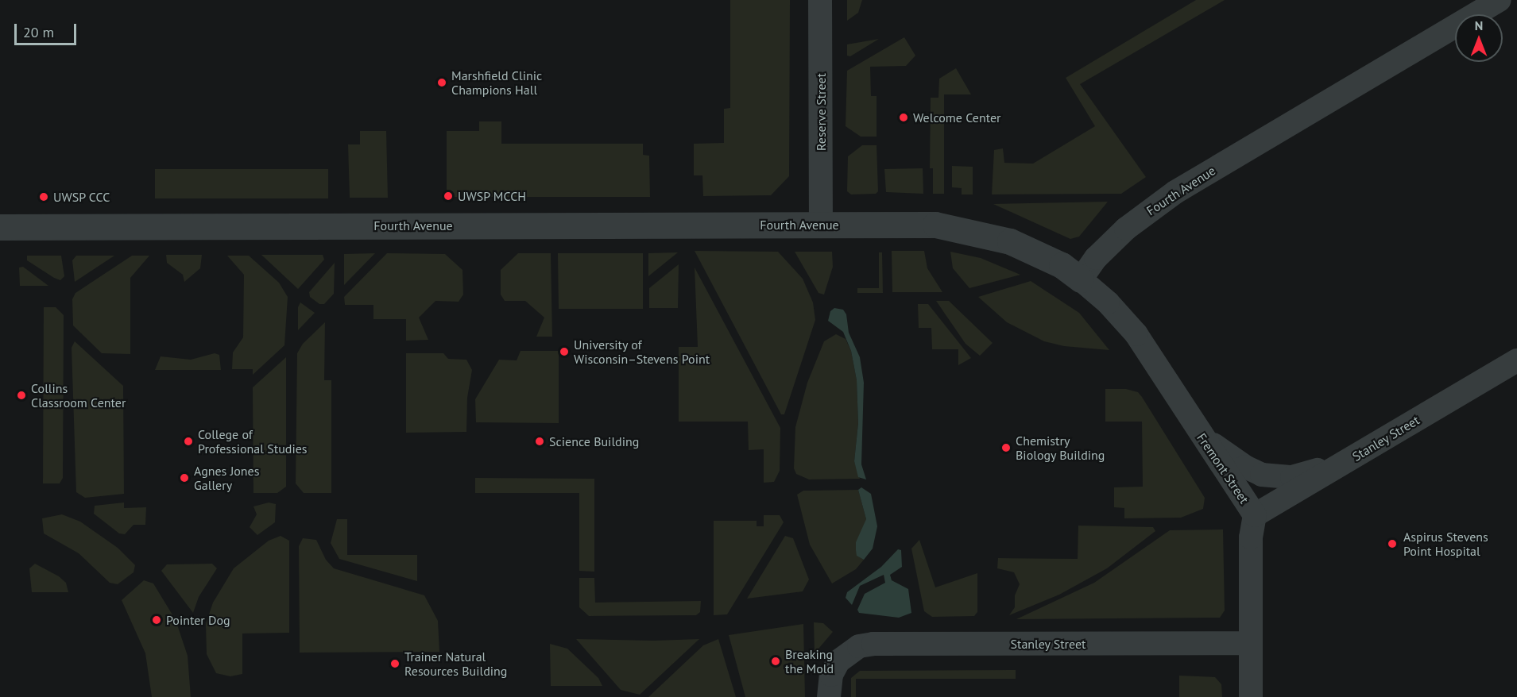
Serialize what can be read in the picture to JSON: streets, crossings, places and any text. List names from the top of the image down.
{
  "streets": {
    "street": [
      "Reserve Street",
      "Fourth Avenue",
      "Stanley Street",
      "Fremont Street"
    ]
  },
  "crossings": [
    ["Reserve Street", "Fourth Avenue"],
    ["Fourth Avenue", "Fremont Street"],
    ["Stanley Street", "Fremont Street"]
  ],
  "places": [
    "Marshfield Clinic Champions Hall",
    "Welcome Center",
    "UWSP MCCH",
    "UWSP CCC",
    "University of Wisconsin–Stevens Point",
    "Collins Classroom Center",
    "College of Professional Studies",
    "Science Building",
    "Chemistry Biology Building",
    "Agnes Jones Gallery",
    "Aspirus Stevens Point Hospital",
    "Pointer Dog",
    "Breaking the Mold",
    "Trainer Natural Resources Building"
  ],
  "scale_bar": "20 m",
  "north": "top"
}
